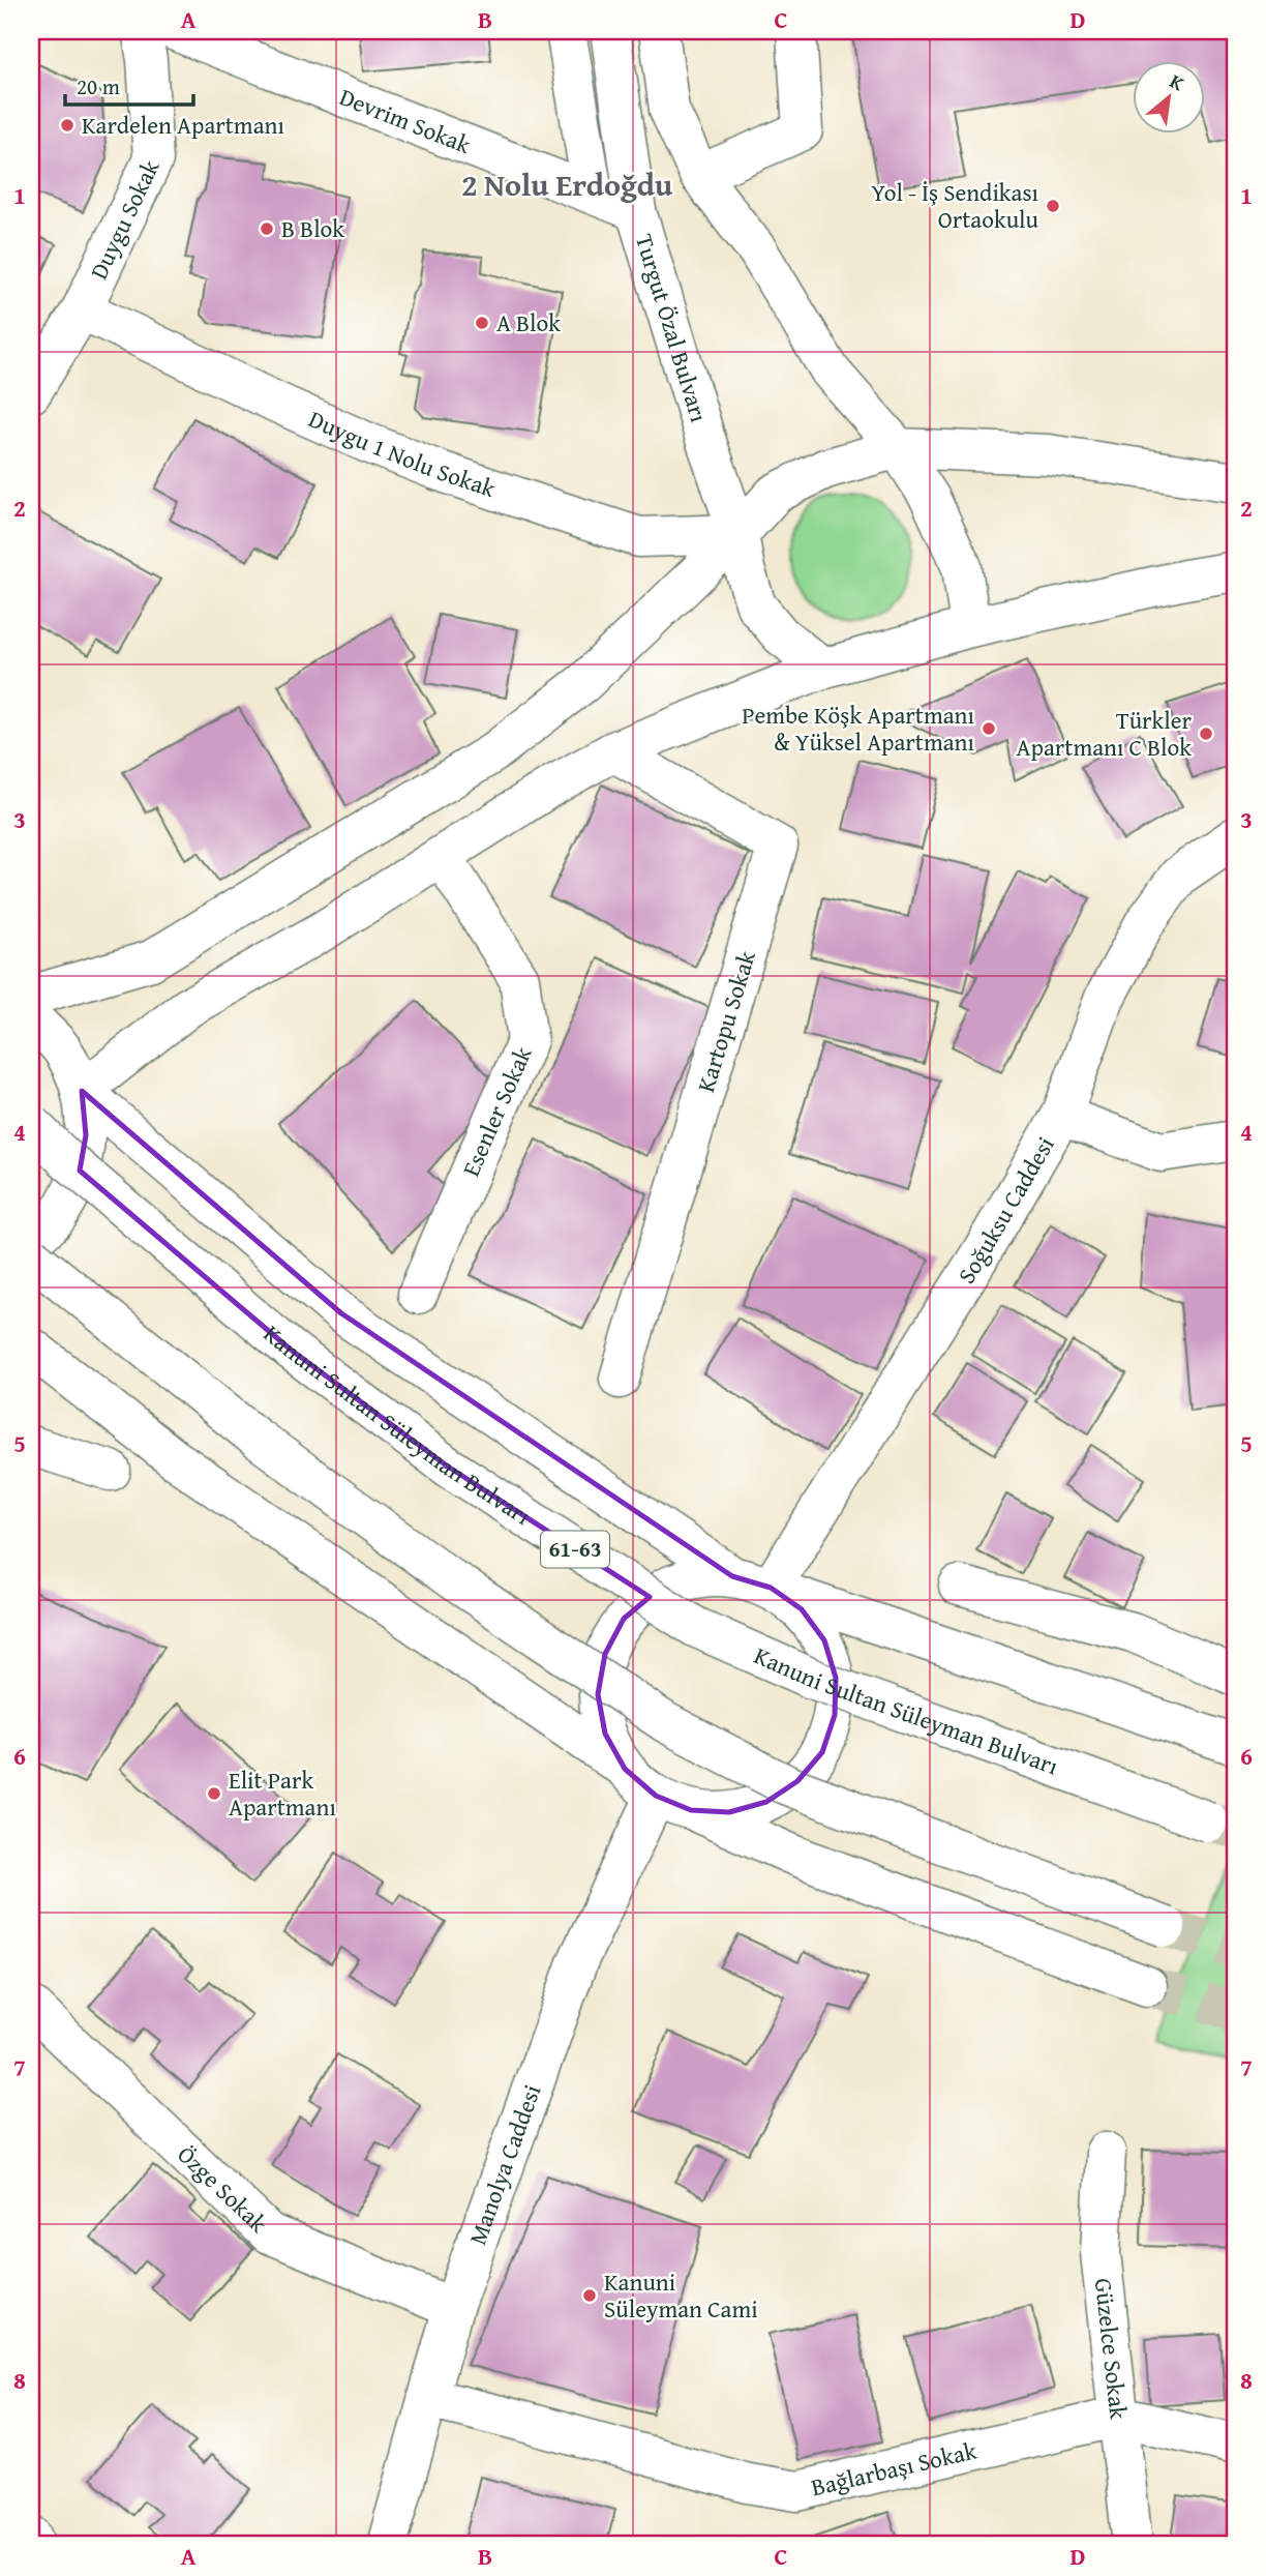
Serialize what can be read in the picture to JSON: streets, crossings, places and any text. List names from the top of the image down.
{
  "streets": {
    "main road": [
      "Devrim Sokak",
      "Duygu Sokak",
      "Turgut Özal Bulvarı",
      "Duygu 1 Nolu Sokak",
      "Kartopu Sokak",
      "Esenler Sokak",
      "Soğuksu Caddesi",
      "Kanuni Sultan Süleyman Bulvarı",
      "61-63",
      "Manolya Caddesi",
      "Özge Sokak",
      "Güzelce Sokak",
      "Bağlarbaşı Sokak"
    ]
  },
  "crossings": [
    ["Devrim Sokak", "Turgut Özal Bulvarı"],
    ["Duygu Sokak", "Duygu 1 Nolu Sokak"],
    ["Turgut Özal Bulvarı", "Duygu 1 Nolu Sokak"],
    ["Soğuksu Caddesi", "61-63"],
    ["Soğuksu Caddesi", "Manolya Caddesi"],
    ["61-63", "Manolya Caddesi"],
    ["Manolya Caddesi", "Özge Sokak"],
    ["Manolya Caddesi", "Bağlarbaşı Sokak"],
    ["Güzelce Sokak", "Bağlarbaşı Sokak"]
  ],
  "districts": ["2 Nolu Erdoğdu"],
  "places": [
    "Kardelen Apartmanı",
    "Yol - İş Sendikası Ortaokulu",
    "B Blok",
    "A Blok",
    "Pembe Köşk Apartmanı & Yüksel Apartmanı",
    "Türkler Apartmanı C Blok",
    "Elit Park Apartmanı",
    "Kanuni Süleyman Cami"
  ],
  "scale_bar": "20 m",
  "north": "top right",
  "grid": {
    "columns": [
      "A",
      "B",
      "C",
      "D"
    ],
    "rows": [
      "1",
      "2",
      "3",
      "4",
      "5",
      "6",
      "7",
      "8"
    ]
  }
}
